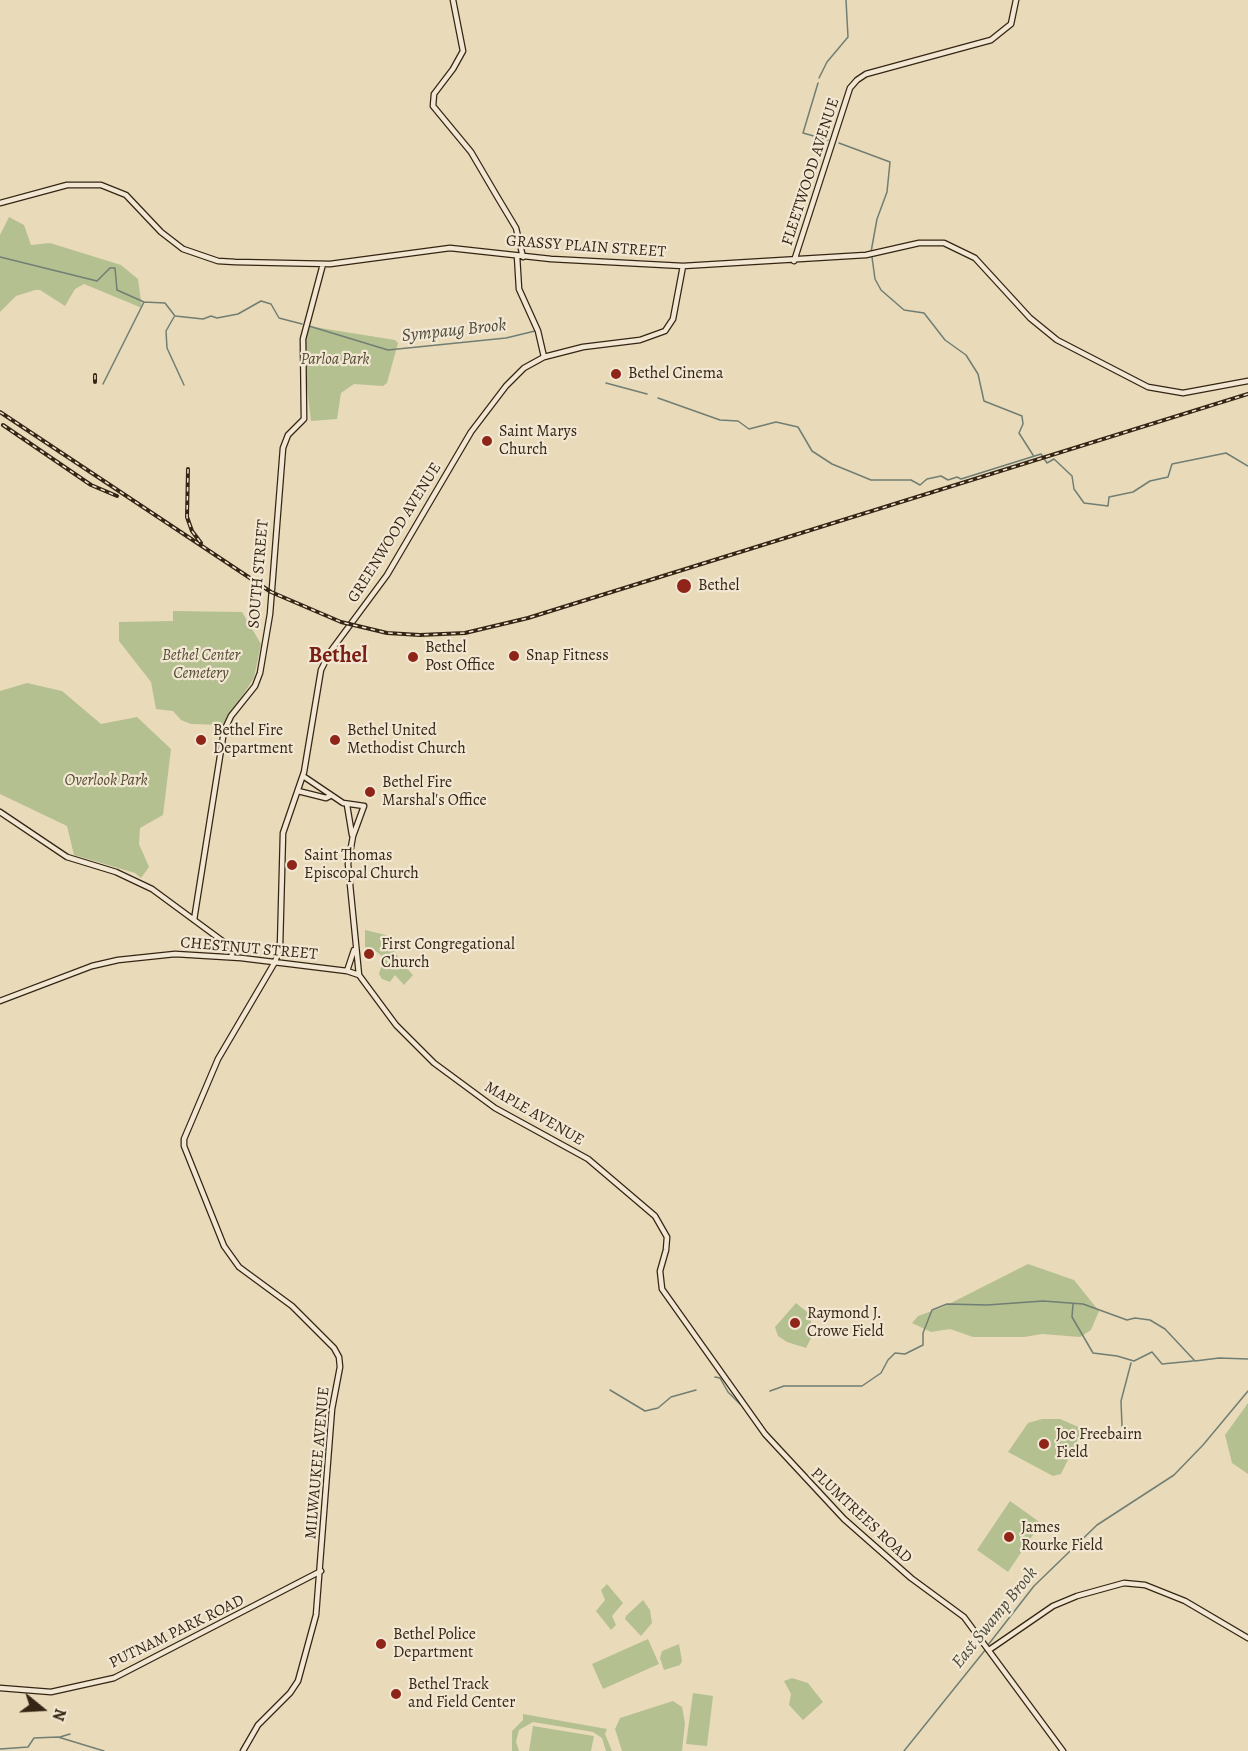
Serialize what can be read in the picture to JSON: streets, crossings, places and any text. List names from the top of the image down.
{
  "streets": {
    "main road": [
      "FLEETWOOD AVENUE",
      "GRASSY PLAIN STREET",
      "GREENWOOD AVENUE",
      "SOUTH STREET",
      "CHESTNUT STREET",
      "MAPLE AVENUE",
      "MILWAUKEE AVENUE",
      "PLUMTREES ROAD",
      "PUTNAM PARK ROAD"
    ]
  },
  "crossings": [
    ["FLEETWOOD AVENUE", "GRASSY PLAIN STREET"],
    ["GRASSY PLAIN STREET", "GREENWOOD AVENUE"],
    ["GRASSY PLAIN STREET", "SOUTH STREET"],
    ["GREENWOOD AVENUE", "CHESTNUT STREET"],
    ["GREENWOOD AVENUE", "MILWAUKEE AVENUE"],
    ["CHESTNUT STREET", "MAPLE AVENUE"],
    ["MAPLE AVENUE", "PLUMTREES ROAD"],
    ["MILWAUKEE AVENUE", "PUTNAM PARK ROAD"]
  ],
  "districts": ["Bethel"],
  "water": ["Sympaug Brook", "East Swamp Brook"],
  "parks": ["Parloa Park", "Bethel Center Cemetery", "Overlook Park"],
  "places": [
    "Bethel Cinema",
    "Saint Marys Church",
    "Bethel",
    "Snap Fitness",
    "Bethel Post Office",
    "Bethel Fire Department",
    "Bethel United Methodist Church",
    "Bethel Fire Marshal's Office",
    "Saint Thomas Episcopal Church",
    "First Congregational Church",
    "Raymond J. Crowe Field",
    "Joe Freebairn Field",
    "James Rourke Field",
    "Bethel Police Department",
    "Bethel Track and Field Center"
  ],
  "north": "right"
}
